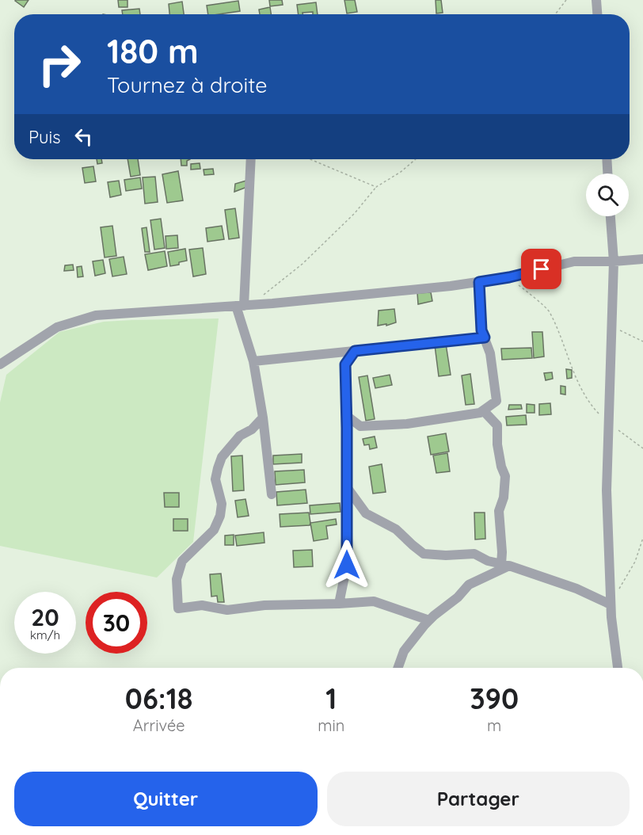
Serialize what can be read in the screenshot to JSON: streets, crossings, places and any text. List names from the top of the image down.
{
  "page": {
    "turn": ["180 m", "Tournez à droite"],
    "then": "Puis",
    "speed": "20 km/h",
    "limit": "30",
    "eta": [
      "06:18",
      "Arrivée",
      "1",
      "min",
      "390",
      "m"
    ],
    "buttons": ["Quitter", "Partager"]
  }
}
